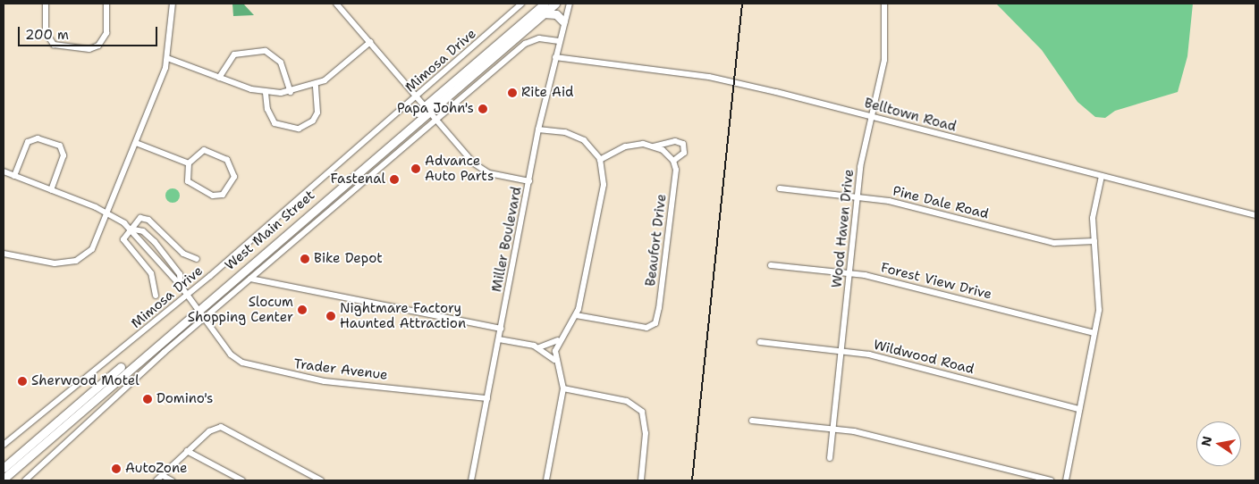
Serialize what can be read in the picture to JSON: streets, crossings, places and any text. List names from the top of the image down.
{
  "streets": {
    "main road": ["West Main Street"],
    "street": [
      "Mimosa Drive",
      "Belltown Road",
      "Pine Dale Road",
      "Wood Haven Drive",
      "Miller Boulevard",
      "Beaufort Drive",
      "Forest View Drive",
      "Wildwood Road",
      "Trader Avenue"
    ]
  },
  "crossings": [
    ["Mimosa Drive", "Trader Avenue"],
    ["Belltown Road", "Wood Haven Drive"],
    ["Belltown Road", "Miller Boulevard"],
    ["Pine Dale Road", "Wood Haven Drive"],
    ["Wood Haven Drive", "Forest View Drive"],
    ["Wood Haven Drive", "Wildwood Road"],
    ["West Main Street", "Trader Avenue"],
    ["Miller Boulevard", "Trader Avenue"]
  ],
  "places": [
    "Rite Aid",
    "Papa John's",
    "Advance Auto Parts",
    "Fastenal",
    "Bike Depot",
    "Slocum Shopping Center",
    "Nightmare Factory Haunted Attraction",
    "Sherwood Motel",
    "Domino's",
    "AutoZone"
  ],
  "scale_bar": "200 m",
  "north": "left"
}
